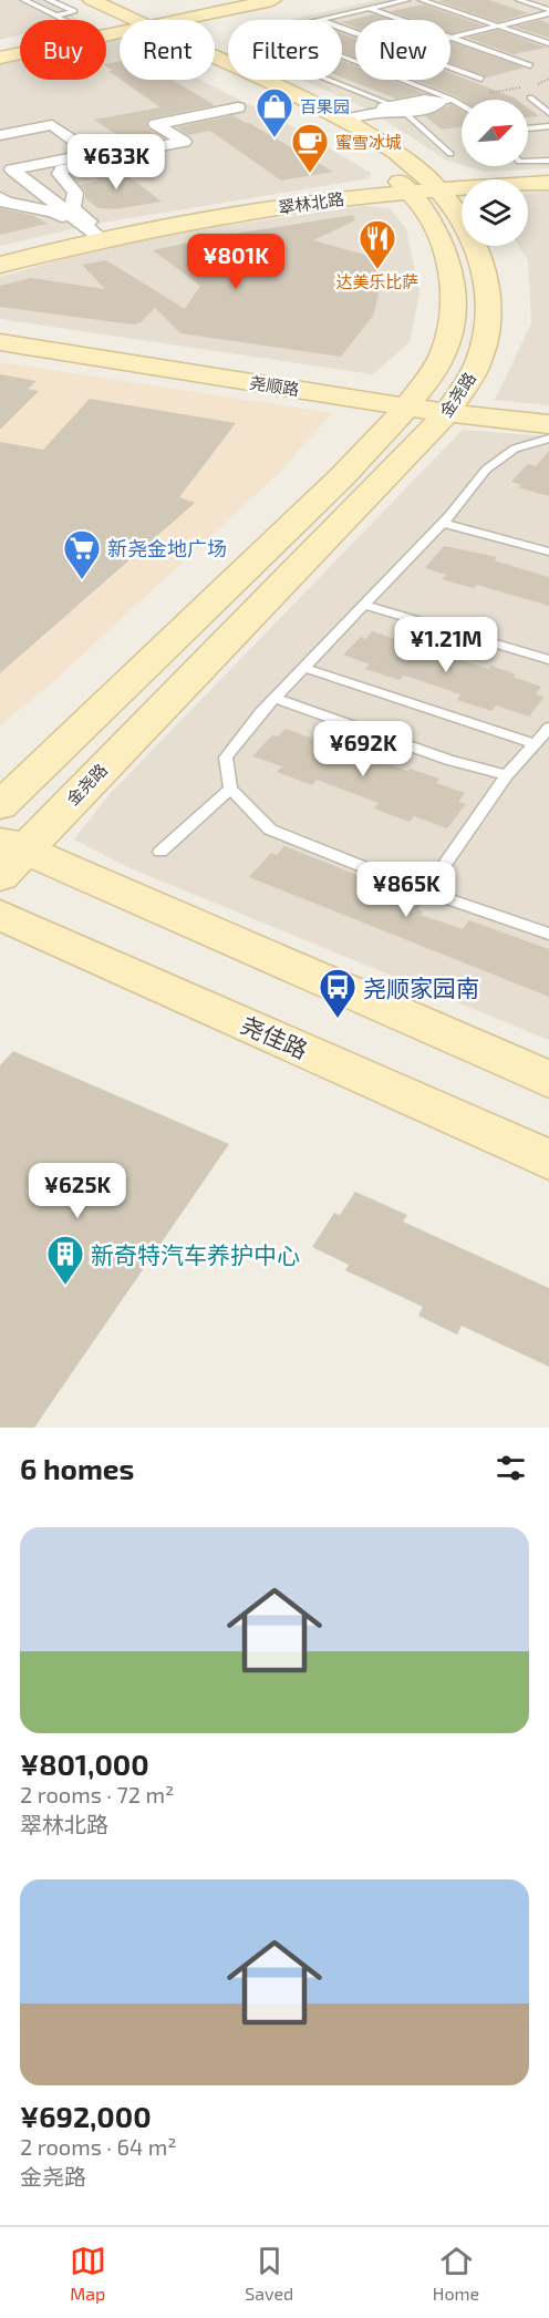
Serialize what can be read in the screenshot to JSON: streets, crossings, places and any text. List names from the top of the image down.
{
  "streets": {
    "main road": [
      "翠林北路",
      "尧顺路",
      "金尧路",
      "尧佳路"
    ]
  },
  "crossings": [
    ["翠林北路", "金尧路"],
    ["尧顺路", "金尧路"]
  ],
  "places": {
    "shop": ["百果园"],
    "cafe": ["蜜雪冰城"],
    "restaurant": ["达美乐比萨"],
    "supermarket": ["新尧金地广场"],
    "bus stop": ["尧顺家园南"],
    "building": ["新奇特汽车养护中心"]
  },
  "north": "top right",
  "page": {
    "chip": [
      "Buy",
      "Rent",
      "Filters",
      "New"
    ],
    "price": [
      "¥633K",
      "¥801K",
      "¥1.21M",
      "¥692K",
      "¥865K",
      "¥625K"
    ],
    "heading": "6 homes",
    "list": [
      {
        "name": "¥801,000",
        "note": "2 rooms · 72 m² · 翠林北路"
      },
      {
        "name": "¥692,000",
        "note": "2 rooms · 64 m² · 金尧路"
      }
    ],
    "tabs": ["Map", "Saved", "Home"]
  }
}
